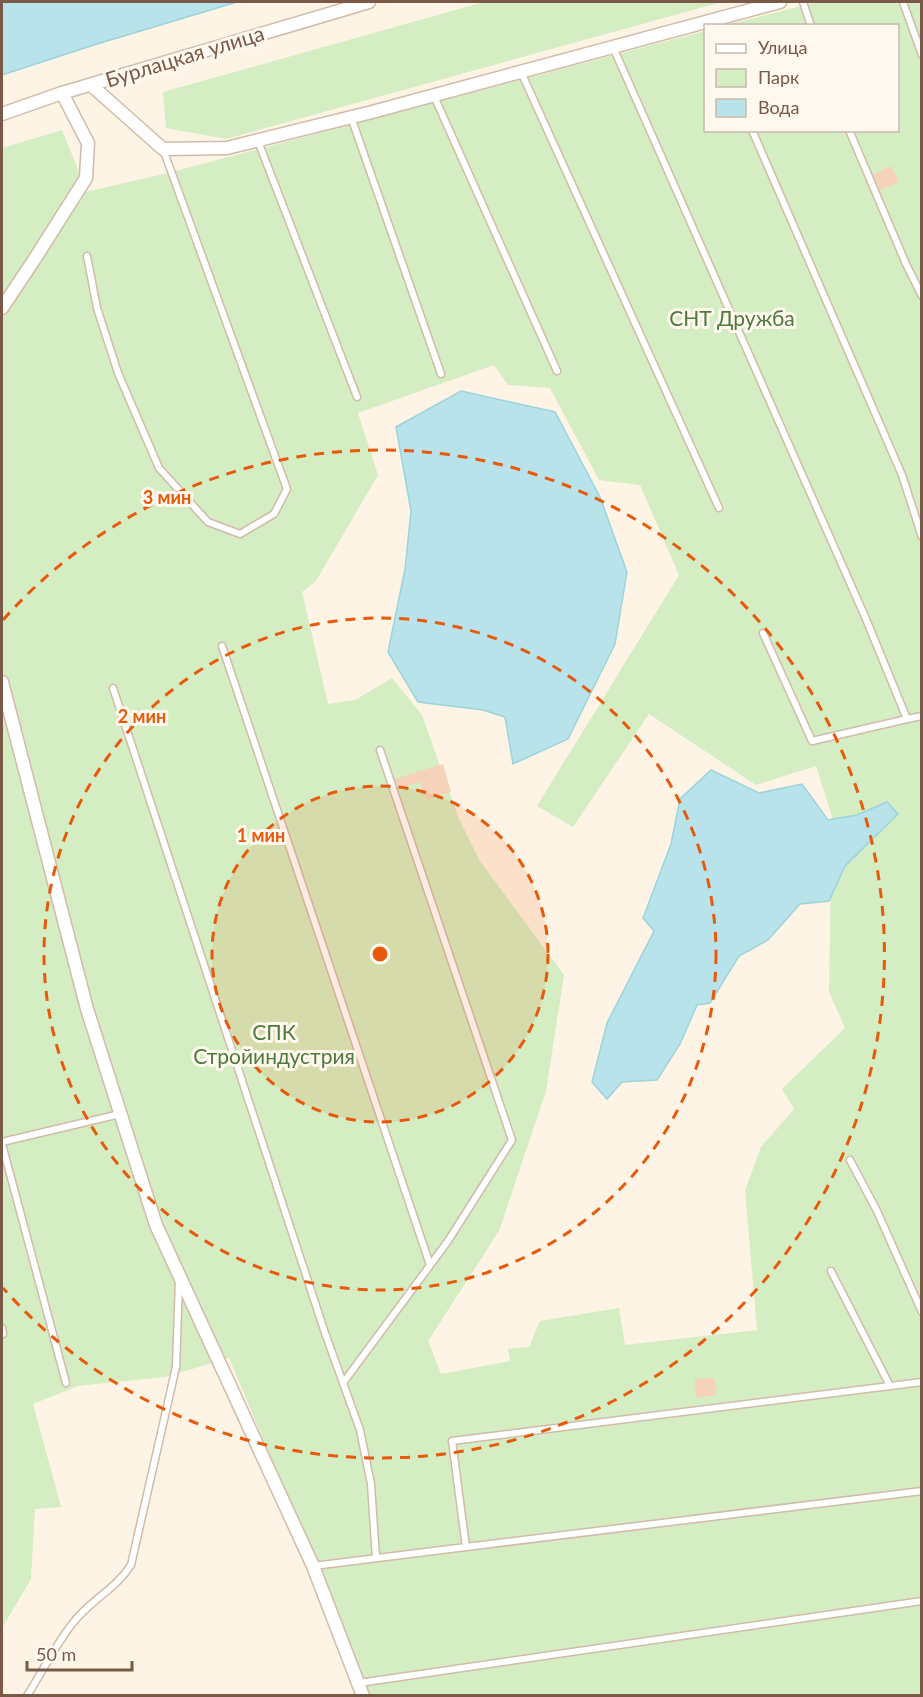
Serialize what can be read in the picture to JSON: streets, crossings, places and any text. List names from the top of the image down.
{
  "streets": {
    "street": ["Бурлацкая улица"]
  },
  "parks": ["СНТ Дружба", "СПК Стройиндустрия"],
  "legend": ["Улица", "Парк", "Вода"],
  "scale_bar": "50 m",
  "rings": ["3 мин", "2 мин", "1 мин"]
}
